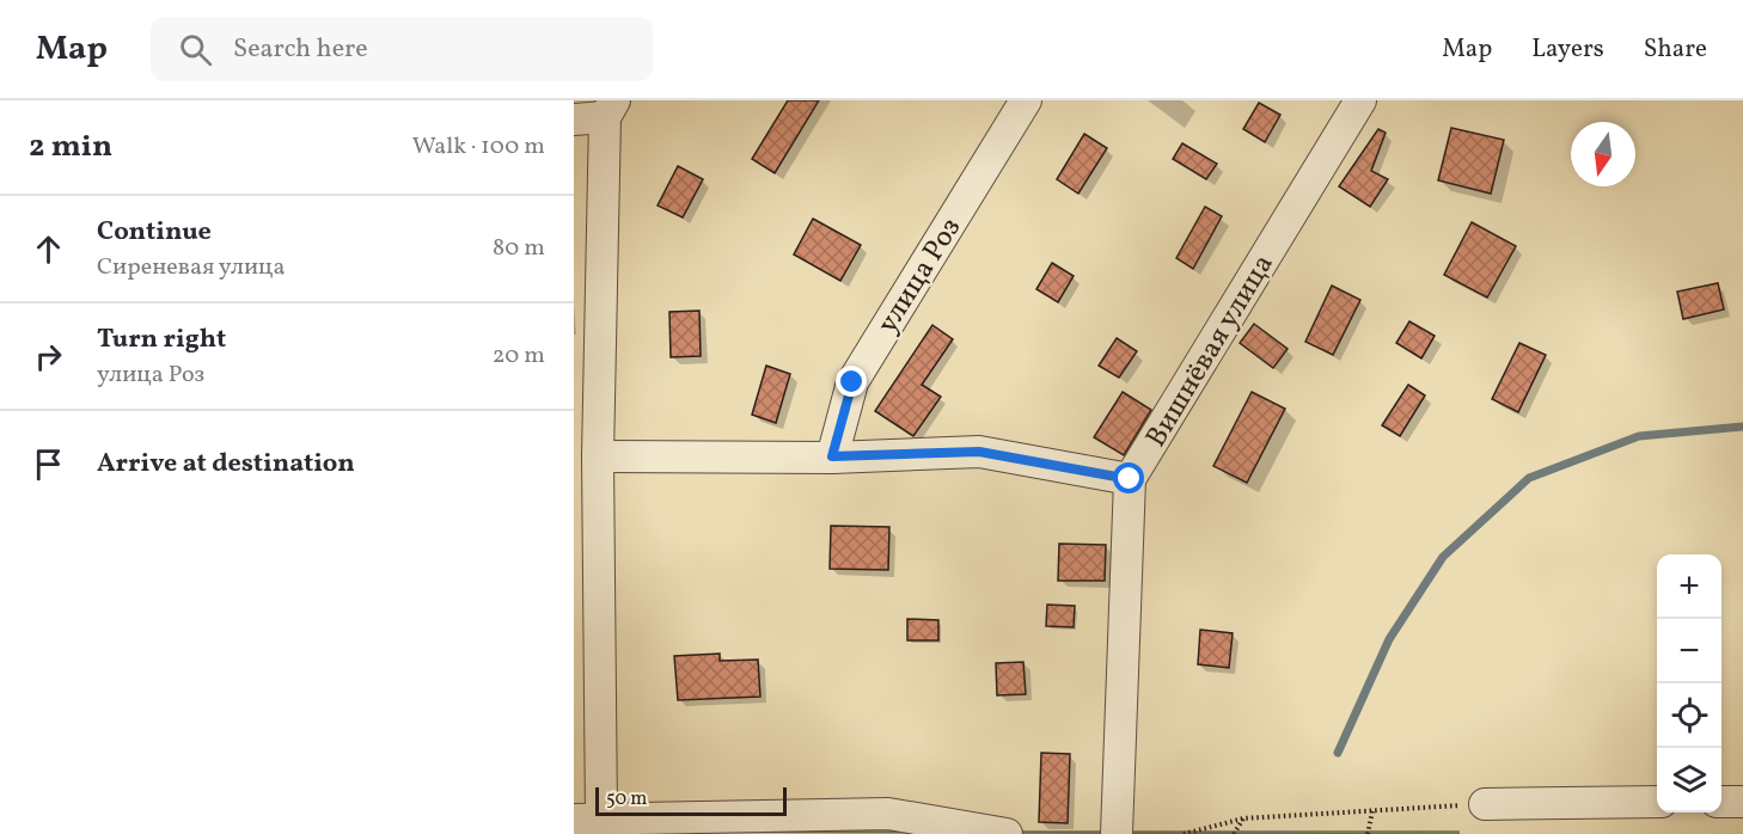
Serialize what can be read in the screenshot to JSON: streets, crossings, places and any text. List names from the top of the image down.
{
  "streets": {
    "street": ["улица Роз", "Вишнёвая улица"]
  },
  "scale_bar": "50 m",
  "north": "bottom",
  "page": {
    "header": "Map",
    "search": "Search here",
    "nav": ["Map", "Layers", "Share"],
    "heading": ["2 min", "Walk · 100 m"],
    "list": [
      ["Continue", "Сиреневая улица", "80 m"],
      ["Turn right", "улица Роз", "20 m"],
      "Arrive at destination"
    ],
    "map_buttons": ["+", "−"],
    "scale": "50 m"
  }
}
